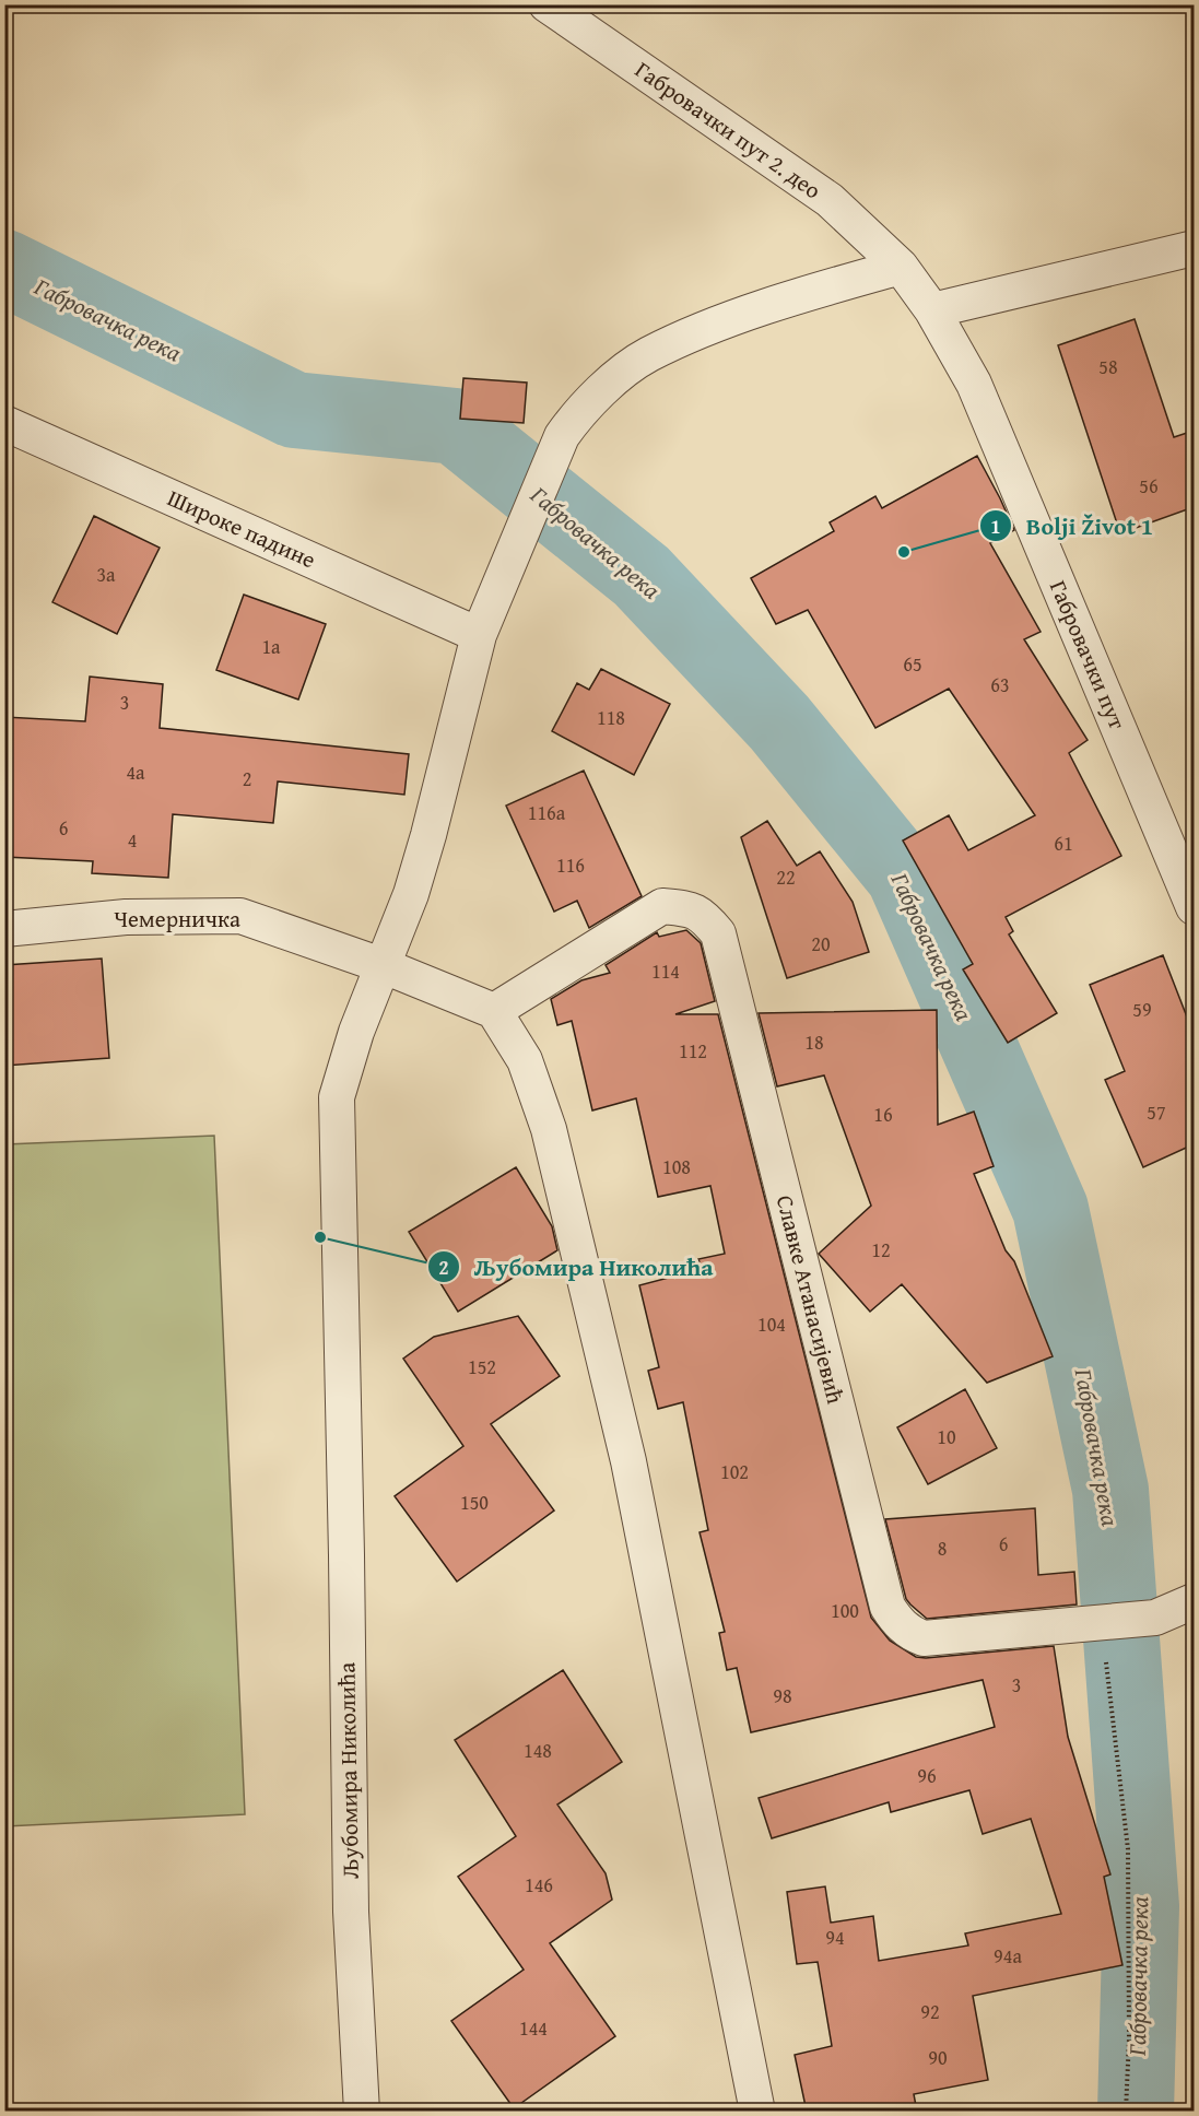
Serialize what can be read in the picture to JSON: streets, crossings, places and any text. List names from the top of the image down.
{
  "streets": {
    "street": [
      "Габровачки пут 2. део",
      "Широке падине",
      "Габровачки пут",
      "Чемерничка",
      "Славке Атанасијевић",
      "Љубомира Николића"
    ]
  },
  "crossings": [
    ["Габровачки пут 2. део", "Габровачки пут"],
    ["Чемерничка", "Љубомира Николића"]
  ],
  "water": ["Габровачка река"],
  "places": ["Bolji Život 1", "Љубомира Николића"],
  "house_numbers": [
    "58",
    "56",
    "3a",
    "1a",
    "65",
    "63",
    "3",
    "118",
    "4a",
    "2",
    "116a",
    "6",
    "4",
    "61",
    "116",
    "22",
    "20",
    "114",
    "59",
    "18",
    "112",
    "57",
    "16",
    "108",
    "12",
    "104",
    "152",
    "10",
    "102",
    "150",
    "6",
    "8",
    "100",
    "3",
    "98",
    "148",
    "96",
    "146",
    "94",
    "94a",
    "92",
    "144",
    "90"
  ]
}
